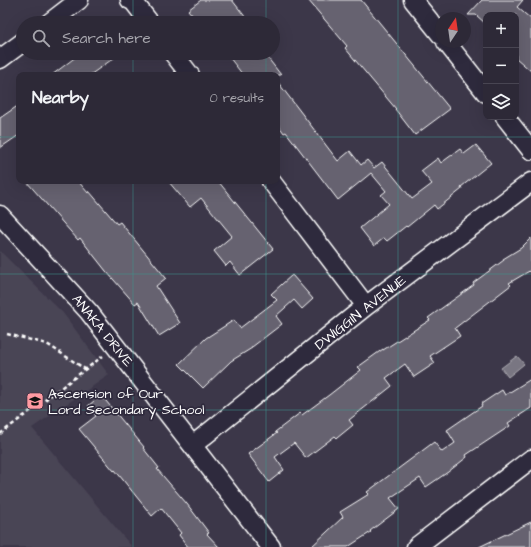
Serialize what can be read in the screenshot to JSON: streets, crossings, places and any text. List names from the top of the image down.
{
  "streets": {
    "street": ["DWIGGIN AVENUE", "ANAKA DRIVE"]
  },
  "crossings": [
    ["DWIGGIN AVENUE", "ANAKA DRIVE"]
  ],
  "places": {
    "school or university": ["Ascension of Our Lord Secondary School"]
  },
  "north": "top",
  "page": {
    "map_buttons": ["+", "−"],
    "search": "Search here",
    "heading": ["Nearby", "0 results"]
  }
}
